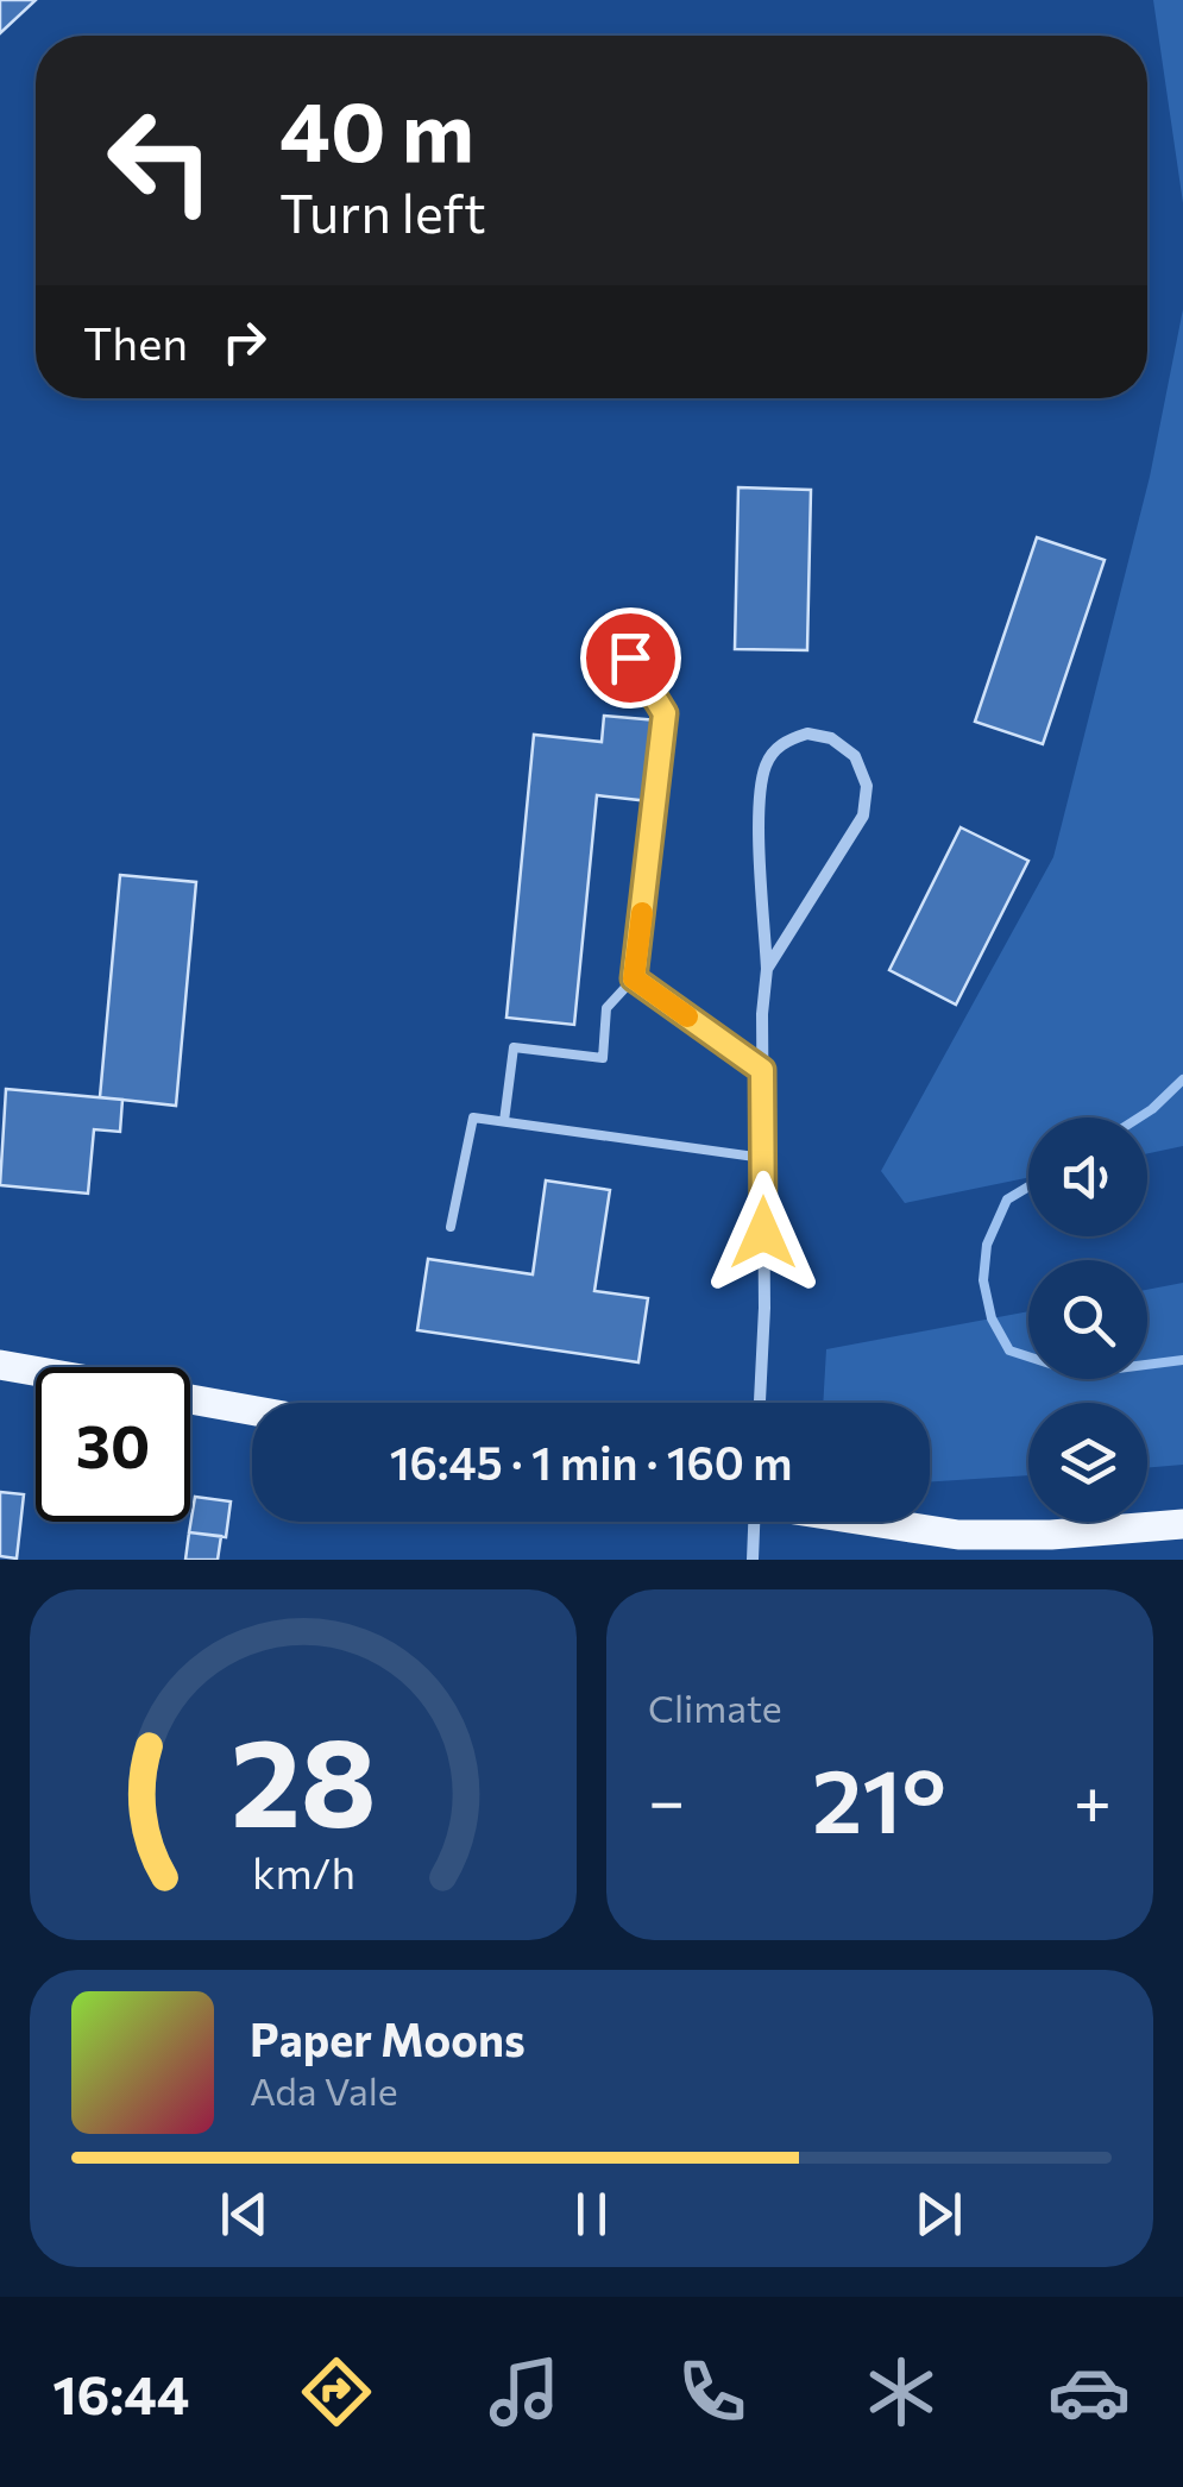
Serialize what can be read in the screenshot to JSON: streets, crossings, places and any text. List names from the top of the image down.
{
  "page": {
    "turn": ["40 m", "Turn left"],
    "then": "Then",
    "limit": "30",
    "trip": "16:45 · 1 min · 160 m",
    "tile": "Climate",
    "heat": ["−", "21°", "+"],
    "song": ["Paper Moons", "Ada Vale"],
    "tabs": "16:44",
    "gauge": ["28", "km/h"]
  }
}
